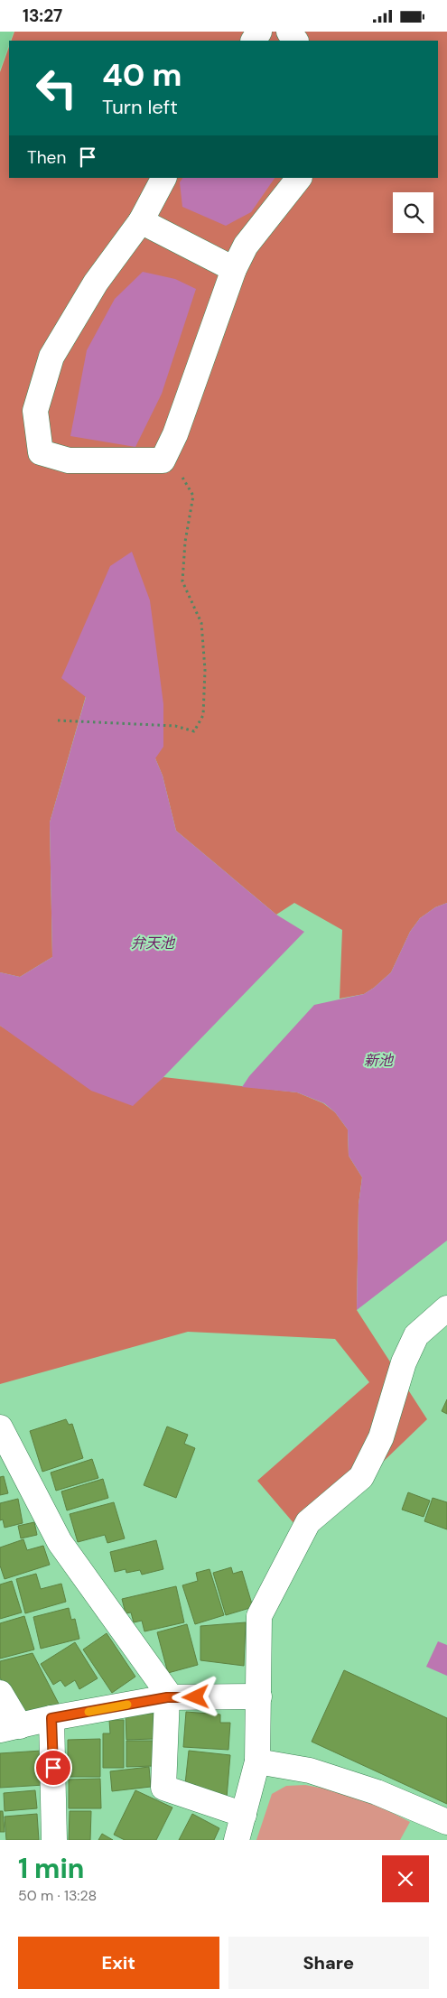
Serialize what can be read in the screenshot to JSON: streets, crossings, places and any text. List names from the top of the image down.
{
  "water": ["弁天池", "新池"],
  "page": {
    "status": "13:27",
    "turn": ["40 m", "Turn left"],
    "then": "Then",
    "heading": ["1 min", "50 m · 13:28"],
    "buttons": ["Exit", "Share"]
  }
}
